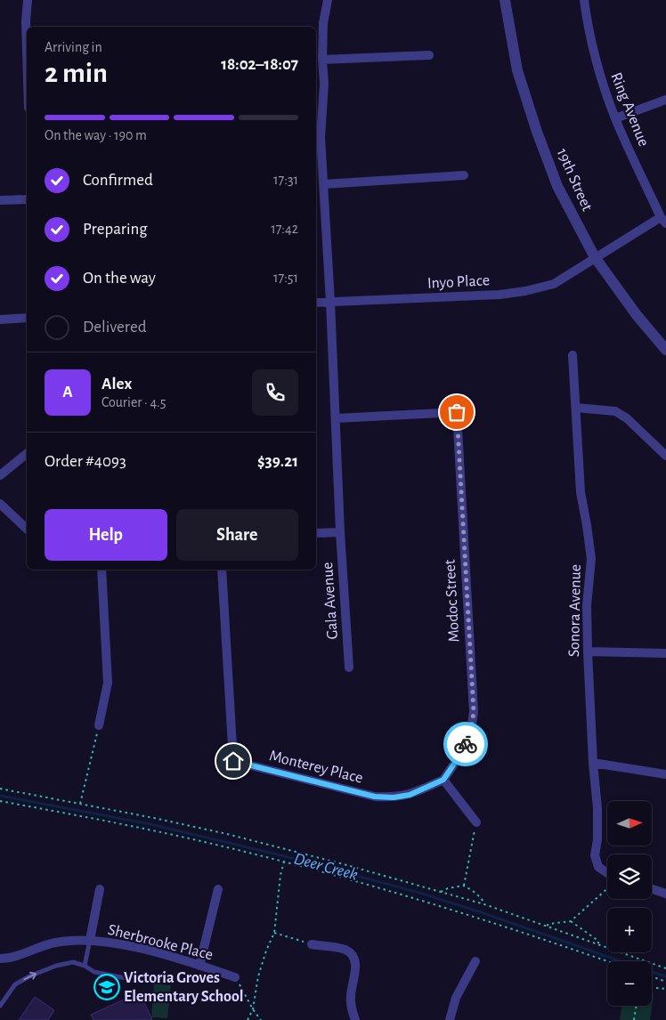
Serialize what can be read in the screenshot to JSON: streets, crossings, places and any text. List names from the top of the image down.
{
  "streets": {
    "street": [
      "Ring Avenue",
      "19th Street",
      "Inyo Place",
      "Gala Avenue",
      "Modoc Street",
      "Sonora Avenue",
      "Monterey Place",
      "Sherbrooke Place"
    ]
  },
  "crossings": [
    ["Ring Avenue", "Inyo Place"],
    ["19th Street", "Inyo Place"],
    ["Inyo Place", "Gala Avenue"],
    ["Gala Avenue", "Modoc Street"],
    ["Modoc Street", "Monterey Place"]
  ],
  "water": ["Deer Creek"],
  "places": {
    "school or university": ["Victoria Groves Elementary School"]
  },
  "north": "right",
  "page": {
    "heading": ["2 min", "Arriving in", "18:02–18:07"],
    "panel": [
      "Alex",
      "Courier · 4.5",
      "Order #4093",
      "$39.21"
    ],
    "bar": "On the way · 190 m",
    "list": [
      ["Confirmed", "17:31"],
      ["Preparing", "17:42"],
      ["On the way", "17:51"],
      "Delivered"
    ],
    "round": "A",
    "buttons": ["Help", "Share"],
    "map_buttons": ["+", "−"]
  }
}
